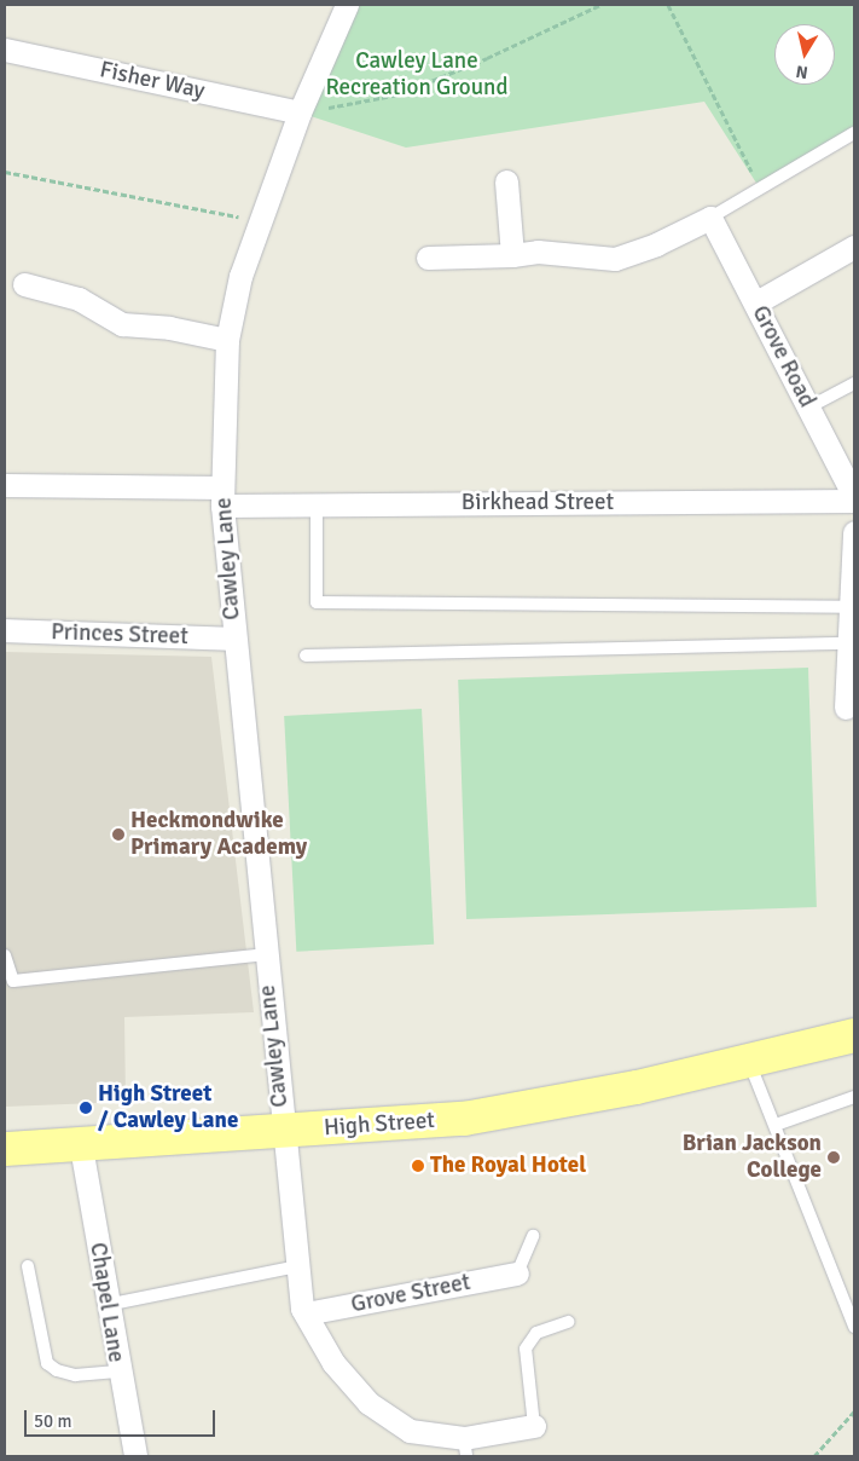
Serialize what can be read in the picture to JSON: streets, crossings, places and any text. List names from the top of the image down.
{
  "streets": {
    "main road": ["High Street"],
    "street": [
      "Fisher Way",
      "Grove Road",
      "Birkhead Street",
      "Cawley Lane",
      "Princes Street",
      "Grove Street",
      "Chapel Lane"
    ]
  },
  "crossings": [
    ["Fisher Way", "Cawley Lane"],
    ["Grove Road", "Birkhead Street"],
    ["Birkhead Street", "Cawley Lane"],
    ["Cawley Lane", "Princes Street"],
    ["Cawley Lane", "High Street"],
    ["Cawley Lane", "Grove Street"],
    ["High Street", "Chapel Lane"]
  ],
  "parks": ["Cawley Lane Recreation Ground"],
  "places": [
    "Heckmondwike Primary Academy",
    "High Street / Cawley Lane",
    "Brian Jackson College",
    "The Royal Hotel"
  ],
  "scale_bar": "50 m",
  "north": "bottom"
}
